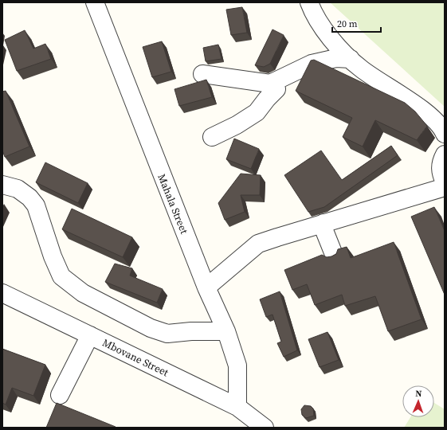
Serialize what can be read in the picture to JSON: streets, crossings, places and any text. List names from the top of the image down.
{
  "streets": {
    "street": ["Mahala Street", "Mbovane Street"]
  },
  "crossings": [
    ["Mahala Street", "Mbovane Street"]
  ],
  "scale_bar": "20 m",
  "north": "top"
}
